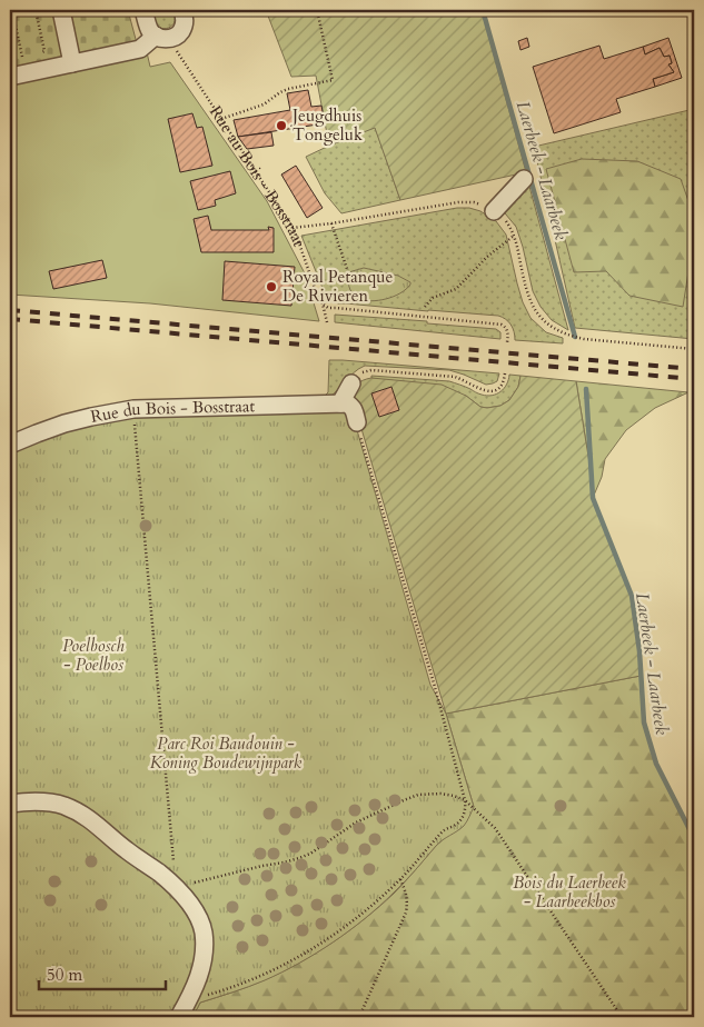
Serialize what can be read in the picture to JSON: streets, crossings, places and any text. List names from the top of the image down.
{
  "streets": {
    "street": ["Rue du Bois - Bosstraat"],
    "path": ["Rue au Bois - Bosstraat"]
  },
  "water": ["Laerbeek - Laarbeek"],
  "parks": ["Poelbosch - Poelbos", "Parc Roi Baudouin - Koning Boudewijnpark", "Bois du Laerbeek - Laarbeekbos"],
  "places": ["Jeugdhuis Tongeluk", "Royal Petanque De Rivieren"],
  "scale_bar": "50 m"
}
